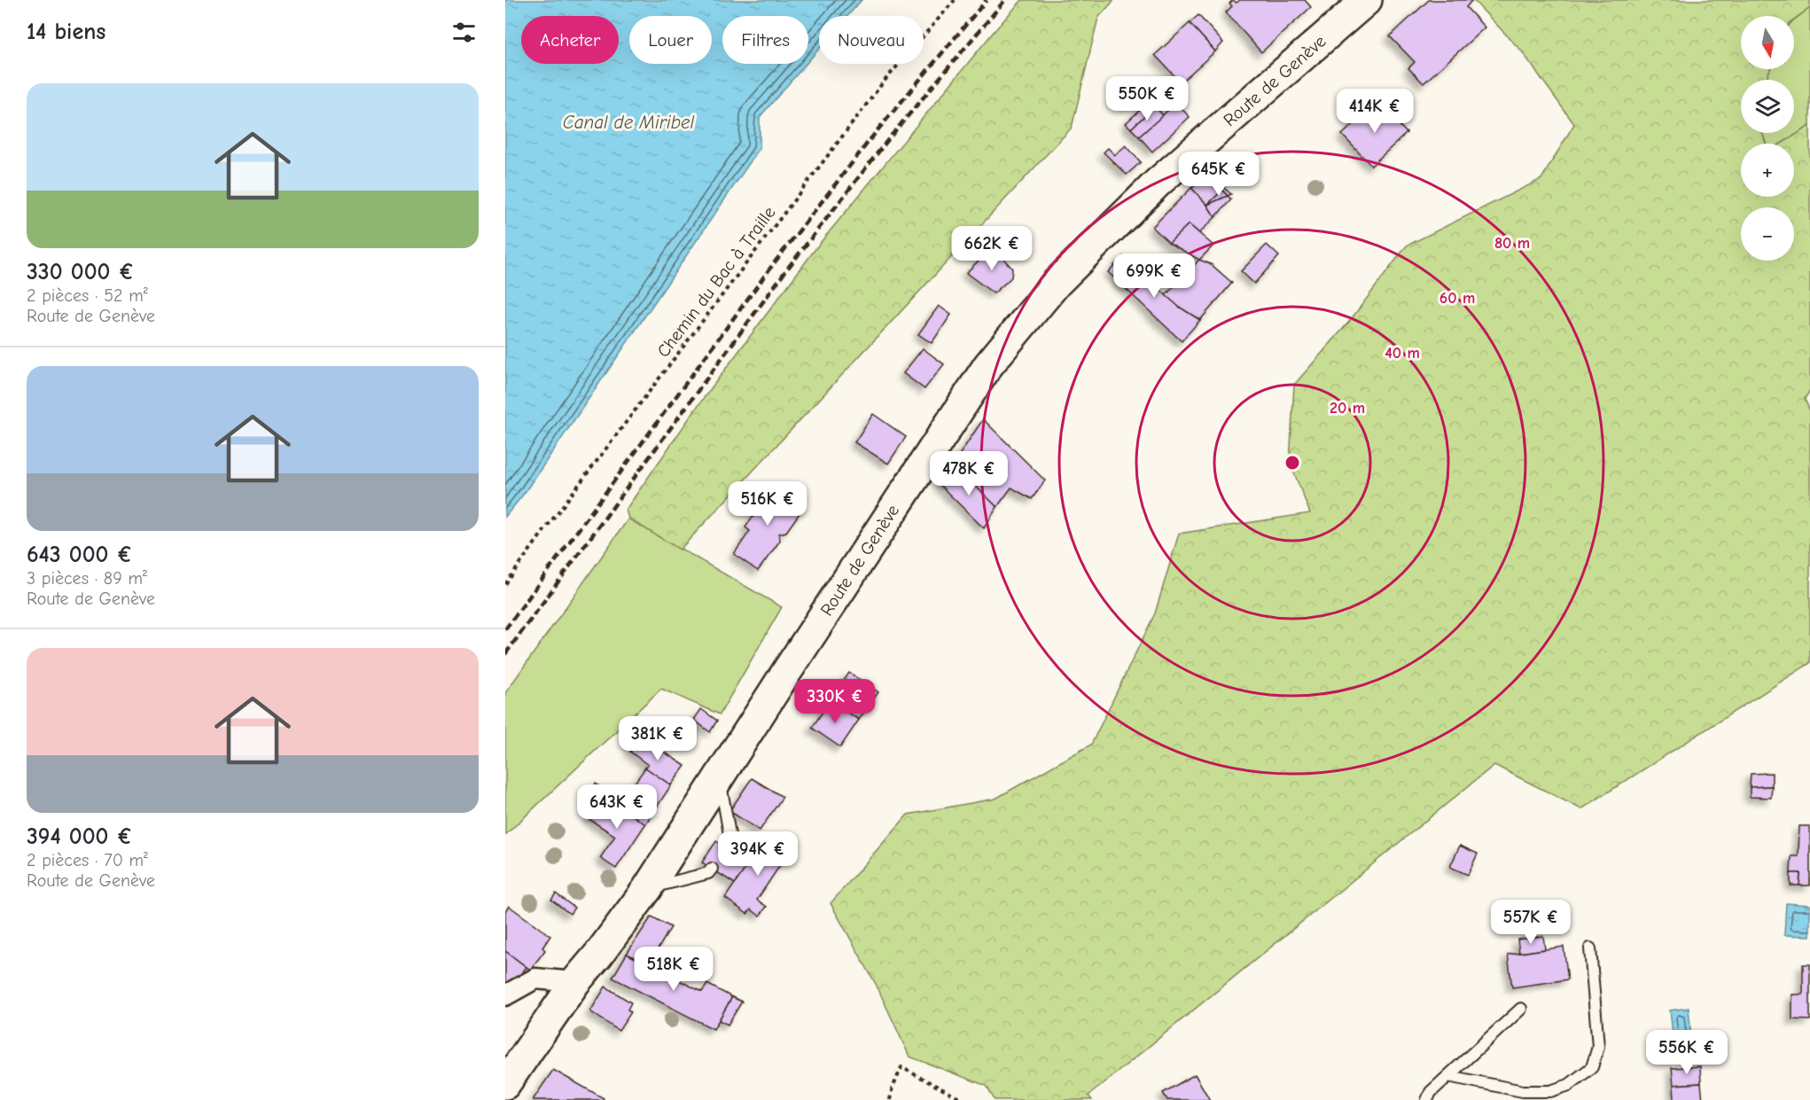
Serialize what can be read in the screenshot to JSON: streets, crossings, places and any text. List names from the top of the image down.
{
  "streets": {
    "main road": ["Route de Genève"],
    "path": ["Chemin du Bac à Traille"]
  },
  "water": ["Canal de Miribel"],
  "north": "bottom",
  "page": {
    "heading": "14 biens",
    "map_buttons": ["+", "−"],
    "chip": [
      "Acheter",
      "Louer",
      "Filtres",
      "Nouveau"
    ],
    "list": [
      {
        "name": "330 000 €",
        "note": "2 pièces · 52 m² · Route de Genève"
      },
      {
        "name": "643 000 €",
        "note": "3 pièces · 89 m² · Route de Genève"
      },
      {
        "name": "394 000 €",
        "note": "2 pièces · 70 m² · Route de Genève"
      }
    ],
    "price": [
      "550K €",
      "414K €",
      "645K €",
      "662K €",
      "699K €",
      "478K €",
      "516K €",
      "330K €",
      "381K €",
      "643K €",
      "394K €",
      "557K €",
      "518K €",
      "556K €"
    ]
  },
  "rings": [
    "80 m",
    "60 m",
    "40 m",
    "20 m"
  ]
}
